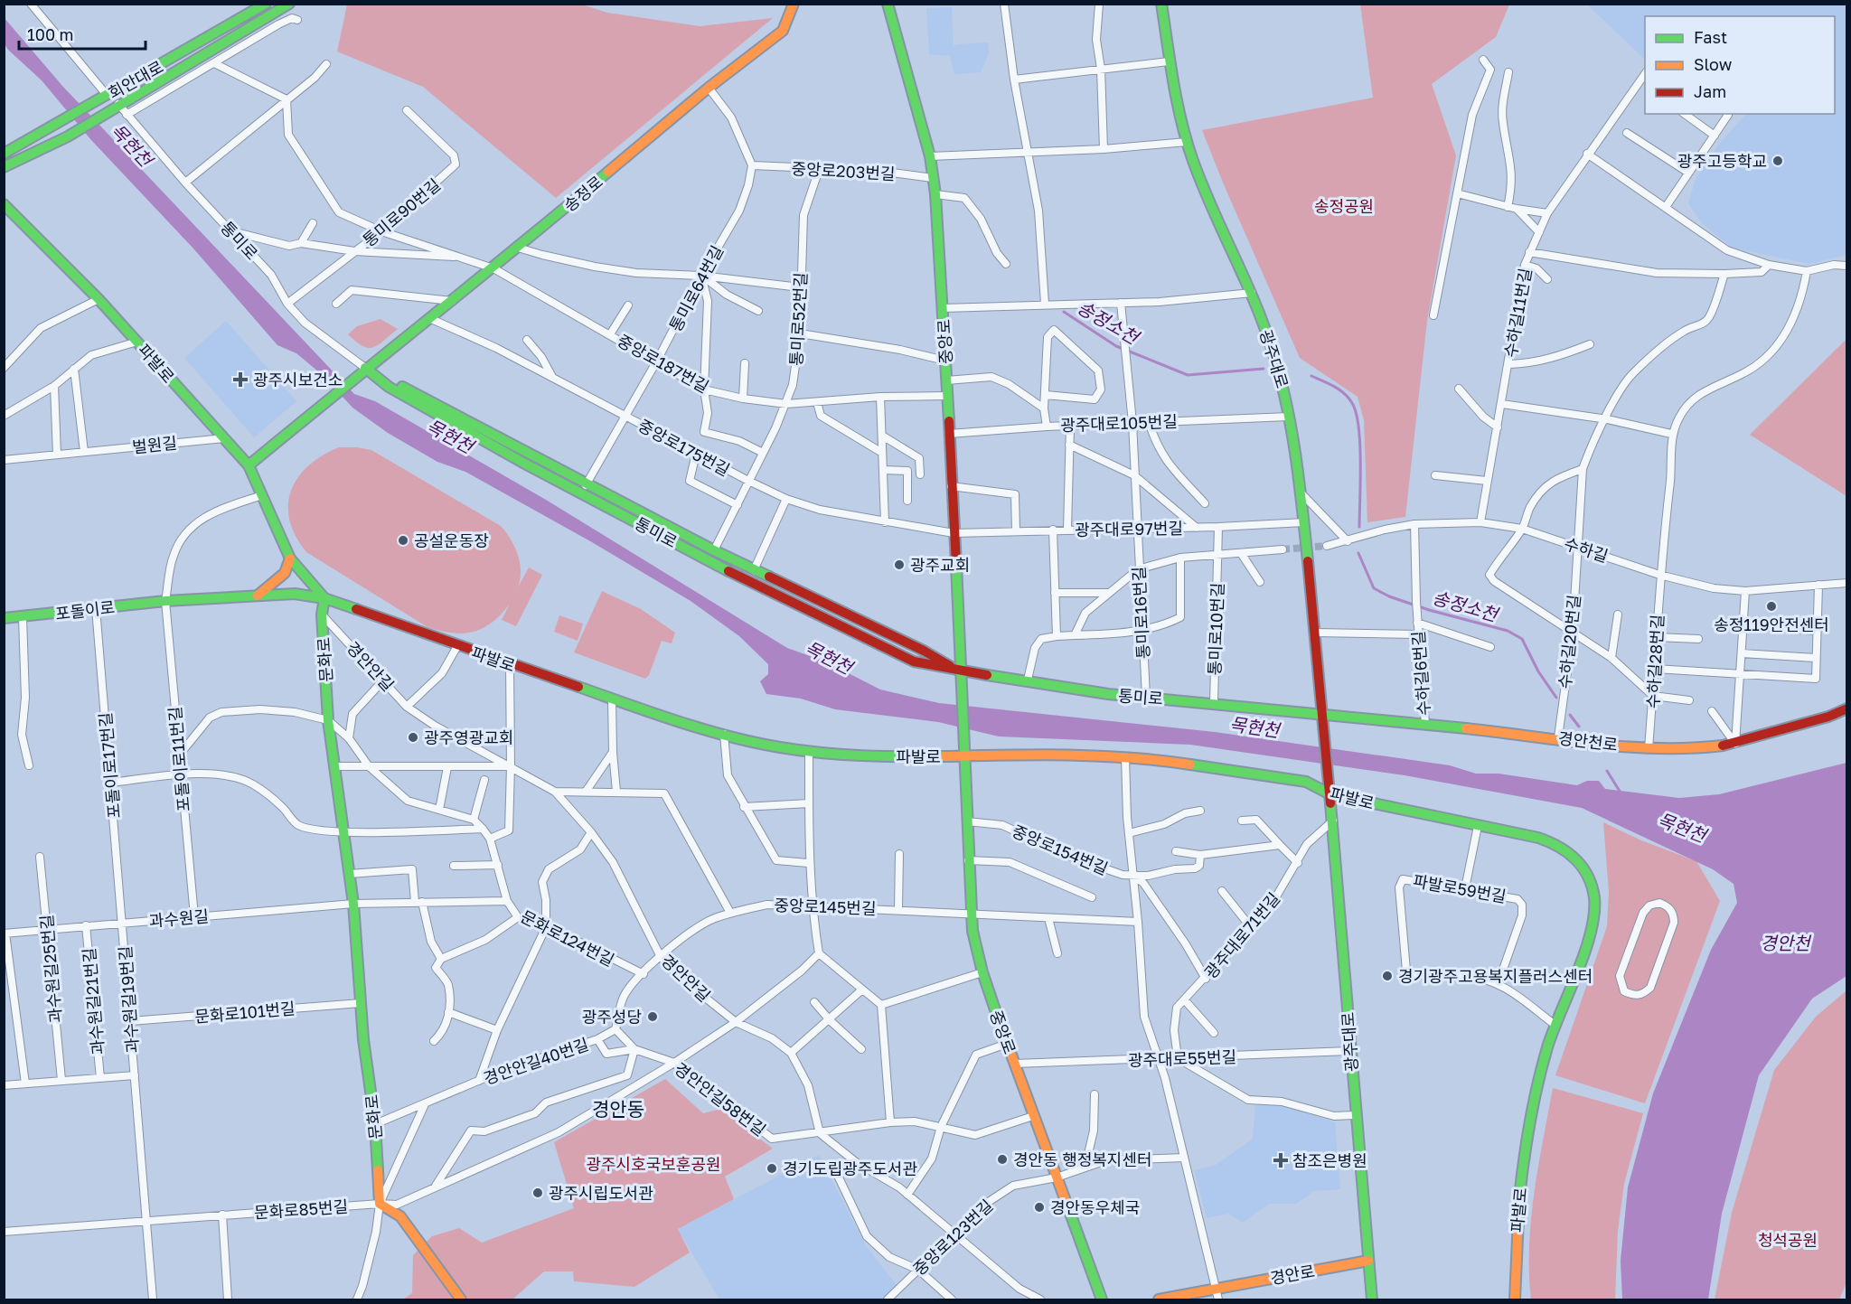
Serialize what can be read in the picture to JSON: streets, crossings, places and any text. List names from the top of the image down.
{
  "streets": {
    "street": [
      "회안대로",
      "중앙로203번길",
      "송정로",
      "통미로90번길",
      "통미로",
      "통미로64번길",
      "수하길11번길",
      "통미로52번길",
      "중앙로",
      "광주대로",
      "파발로",
      "중앙로187번길",
      "광주대로105번길",
      "벌원길",
      "중앙로175번길",
      "광주대로97번길",
      "수하길",
      "포돌이로",
      "통미로16번길",
      "통미로10번길",
      "수하길20번길",
      "문화로",
      "수하길28번길",
      "경안안길",
      "수하길6번길",
      "경안천로",
      "포돌이로11번길",
      "포돌이로17번길",
      "중앙로154번길",
      "파발로59번길",
      "중앙로145번길",
      "과수원길",
      "광주대로71번길",
      "문화로124번길",
      "과수원길25번길",
      "과수원길19번길",
      "과수원길21번길",
      "문화로101번길",
      "광주대로55번길",
      "경안안길40번길",
      "경안안길58번길",
      "문화로85번길",
      "중앙로123번길",
      "경안로"
    ]
  },
  "crossings": [
    ["회안대로", "통미로"],
    ["중앙로203번길", "통미로64번길"],
    ["중앙로203번길", "통미로52번길"],
    ["중앙로203번길", "중앙로"],
    ["송정로", "통미로"],
    ["송정로", "파발로"],
    ["송정로", "중앙로187번길"],
    ["송정로", "중앙로175번길"],
    ["통미로90번길", "통미로"],
    ["통미로", "통미로64번길"],
    ["통미로", "통미로52번길"],
    ["통미로", "중앙로"],
    ["통미로", "광주대로"],
    ["통미로", "통미로16번길"],
    ["통미로", "통미로10번길"],
    ["통미로", "경안천로"],
    ["통미로64번길", "중앙로187번길"],
    ["통미로64번길", "중앙로175번길"],
    ["수하길11번길", "수하길"],
    ["통미로52번길", "중앙로187번길"],
    ["통미로52번길", "중앙로175번길"],
    ["중앙로", "파발로"],
    ["중앙로", "중앙로187번길"],
    ["중앙로", "광주대로105번길"],
    ["중앙로", "중앙로175번길"],
    ["중앙로", "광주대로97번길"],
    ["중앙로", "중앙로154번길"],
    ["중앙로", "중앙로145번길"],
    ["중앙로", "광주대로55번길"],
    ["중앙로", "경안안길58번길"],
    ["중앙로", "중앙로123번길"],
    ["광주대로", "파발로"],
    ["광주대로", "광주대로105번길"],
    ["광주대로", "광주대로97번길"],
    ["광주대로", "경안천로"],
    ["광주대로", "광주대로71번길"],
    ["광주대로", "광주대로55번길"],
    ["광주대로", "경안로"],
    ["파발로", "벌원길"],
    ["파발로", "포돌이로"],
    ["파발로", "문화로"],
    ["파발로", "파발로59번길"],
    ["광주대로105번길", "통미로16번길"],
    ["중앙로175번길", "광주대로97번길"],
    ["광주대로97번길", "통미로16번길"],
    ["광주대로97번길", "통미로10번길"],
    ["수하길", "수하길20번길"],
    ["수하길", "수하길28번길"],
    ["수하길", "수하길6번길"],
    ["포돌이로", "문화로"],
    ["포돌이로", "포돌이로11번길"],
    ["포돌이로", "포돌이로17번길"],
    ["수하길20번길", "경안천로"],
    ["문화로", "경안안길"],
    ["문화로", "과수원길"],
    ["문화로", "문화로124번길"],
    ["문화로", "문화로101번길"],
    ["문화로", "경안안길40번길"],
    ["문화로", "문화로85번길"],
    ["수하길28번길", "경안천로"],
    ["경안안길", "중앙로145번길"],
    ["경안안길", "경안안길58번길"],
    ["경안안길", "문화로85번길"],
    ["수하길6번길", "경안천로"],
    ["포돌이로11번길", "과수원길"],
    ["포돌이로17번길", "과수원길"],
    ["포돌이로17번길", "과수원길19번길"],
    ["과수원길", "과수원길25번길"],
    ["과수원길", "과수원길19번길"],
    ["과수원길", "과수원길21번길"],
    ["광주대로71번길", "광주대로55번길"],
    ["과수원길25번길", "과수원길19번길"],
    ["과수원길19번길", "과수원길21번길"],
    ["과수원길19번길", "문화로101번길"],
    ["과수원길19번길", "문화로85번길"],
    ["경안안길40번길", "경안안길58번길"],
    ["경안안길58번길", "문화로85번길"]
  ],
  "districts": ["경안동"],
  "water": ["목현천", "송정소천", "경안천"],
  "parks": ["송정공원", "광주시호국보훈공원", "청석공원"],
  "places": {
    "other": [
      "광주고등학교",
      "공설운동장",
      "광주교회",
      "송정119안전센터",
      "광주영광교회",
      "경기광주고용복지플러스센터",
      "광주성당",
      "경안동 행정복지센터",
      "경기도립광주도서관",
      "광주시립도서관",
      "경안동우체국"
    ],
    "health": ["광주시보건소", "참조은병원"]
  },
  "legend": ["Fast", "Slow", "Jam"],
  "scale_bar": "100 m"
}
